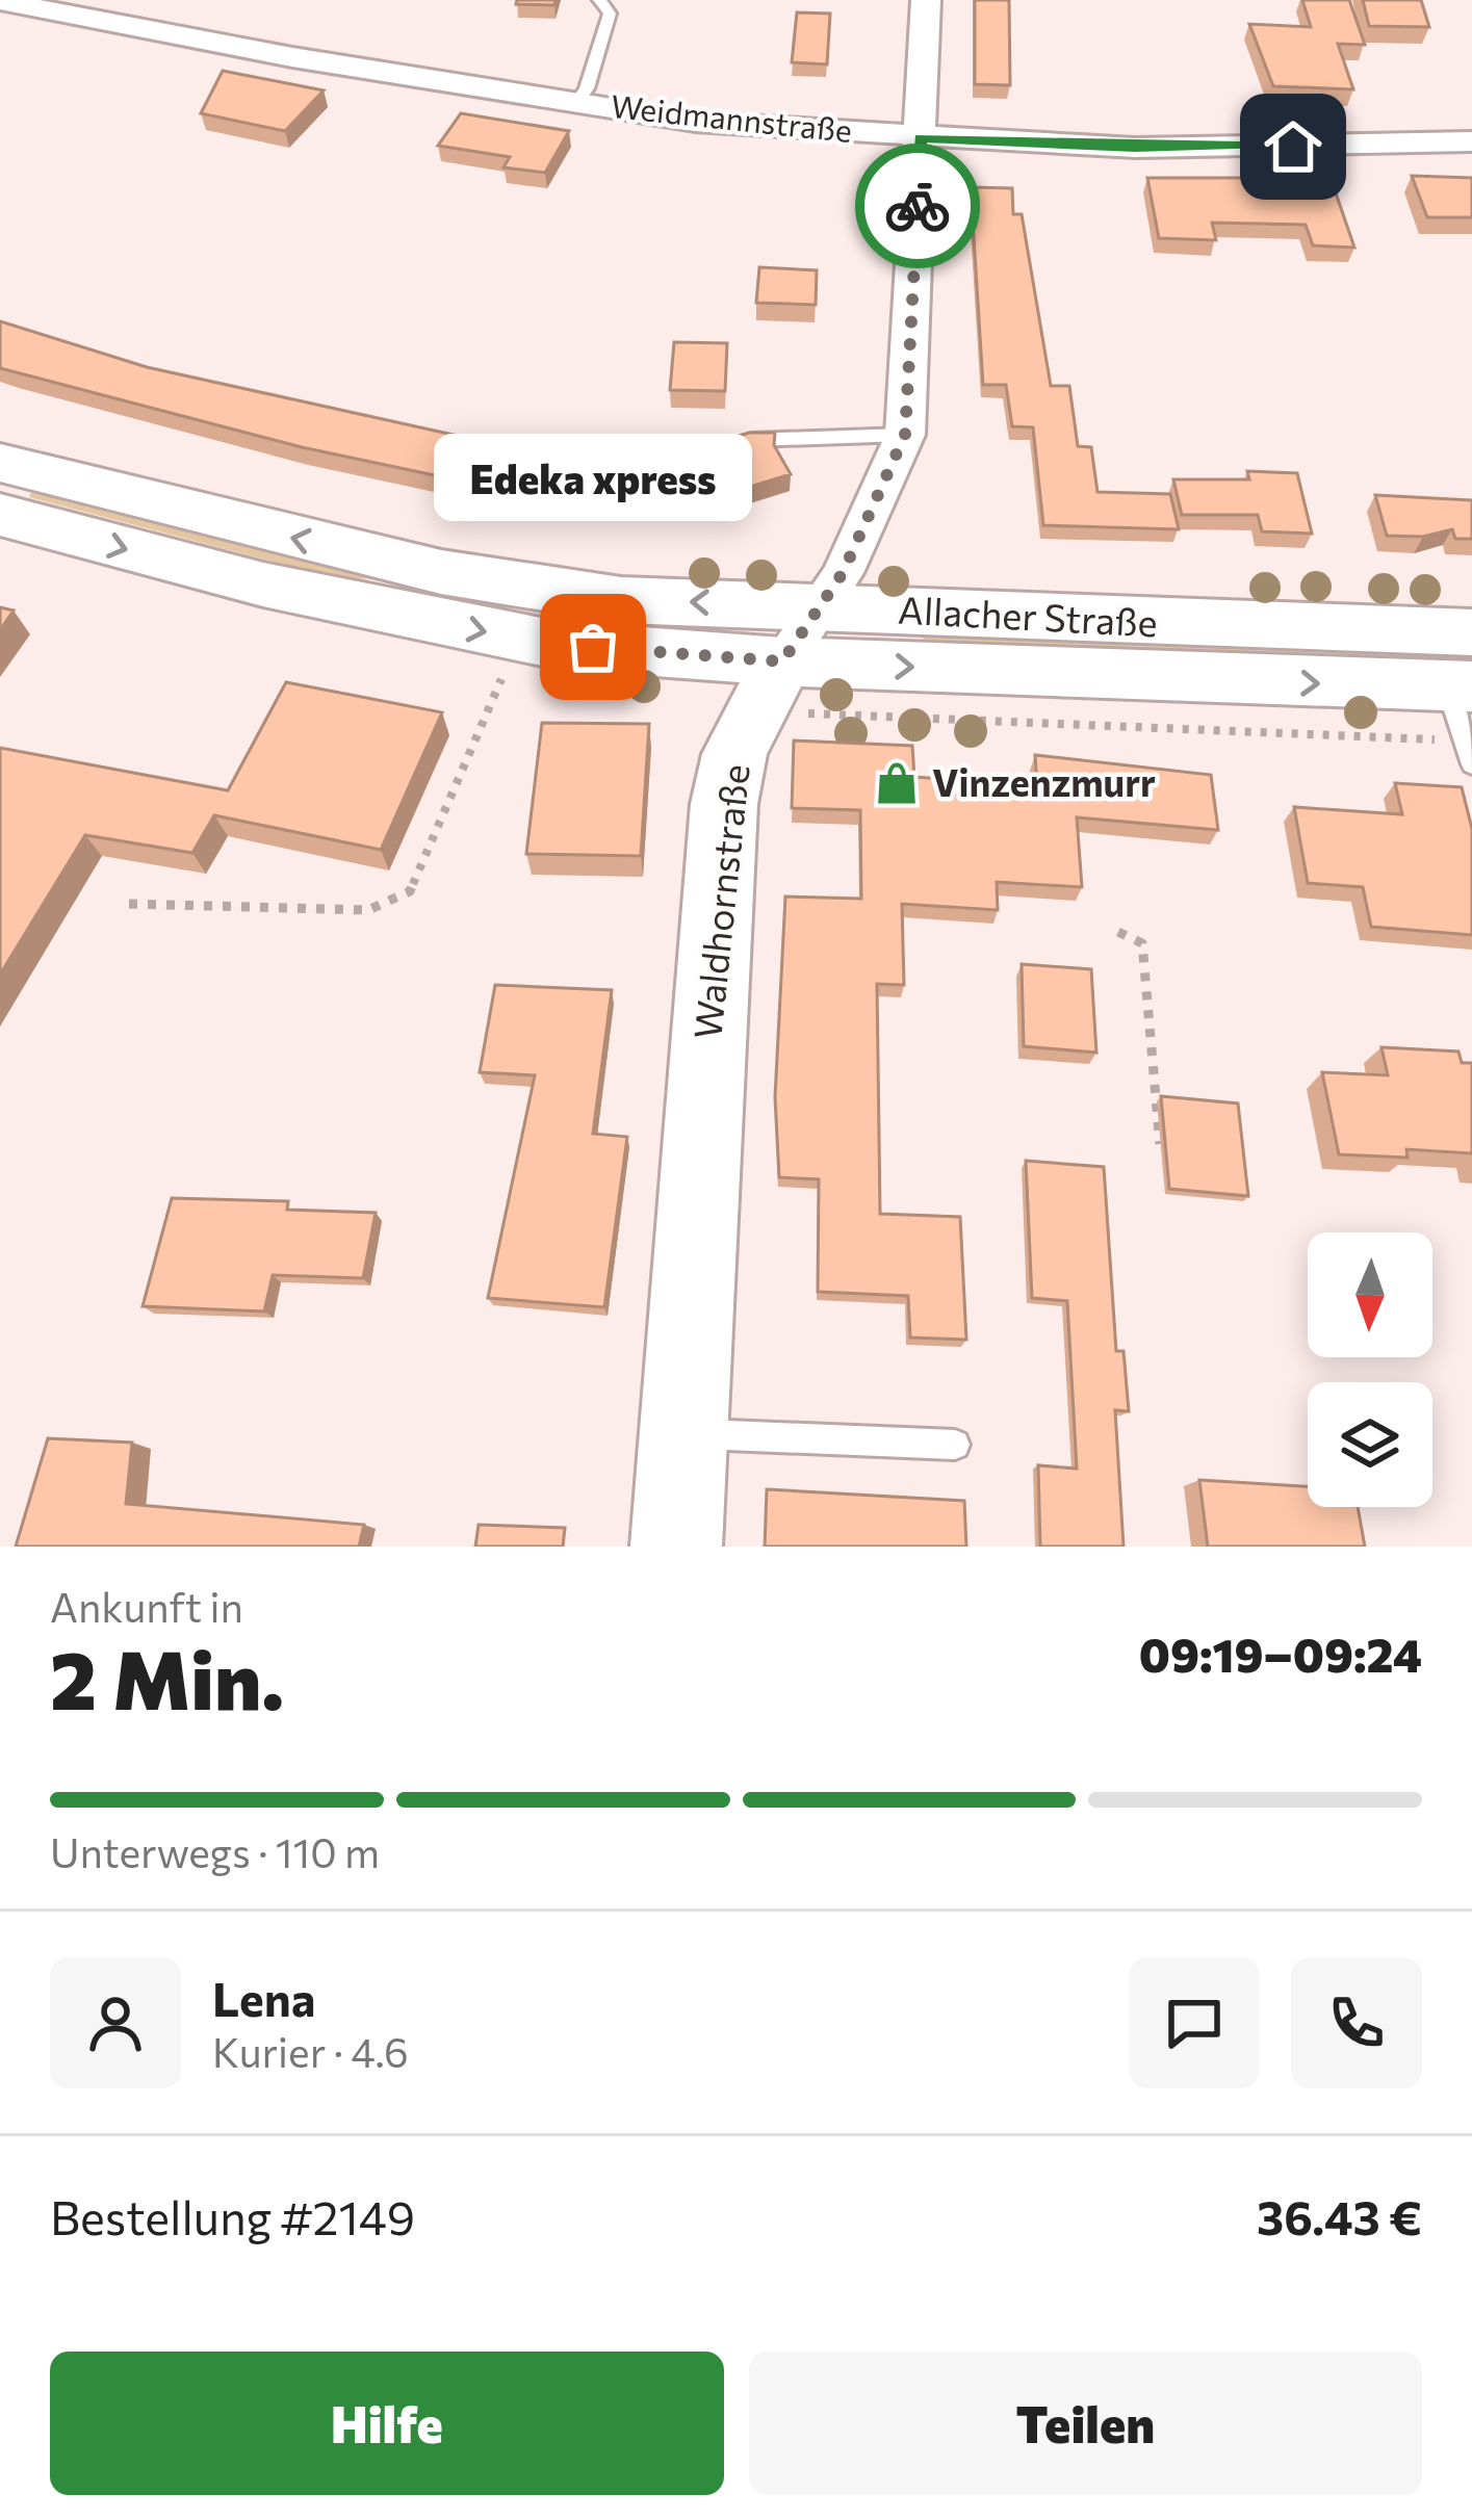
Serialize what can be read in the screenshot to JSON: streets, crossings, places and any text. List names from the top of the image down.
{
  "streets": {
    "main road": ["Allacher Straße", "Waldhornstraße"],
    "street": ["Weidmannstraße"]
  },
  "crossings": [
    ["Weidmannstraße", "Waldhornstraße"],
    ["Allacher Straße", "Waldhornstraße"]
  ],
  "places": {
    "other": ["Edeka xpress"],
    "shop": ["Vinzenzmurr"]
  },
  "north": "bottom",
  "page": {
    "bubble": "Edeka xpress",
    "heading": ["2 Min.", "Ankunft in", "09:19–09:24"],
    "panel": [
      "Lena",
      "Kurier · 4.6",
      "Bestellung #2149",
      "36.43 €"
    ],
    "bar": "Unterwegs · 110 m",
    "buttons": ["Hilfe", "Teilen"]
  }
}
